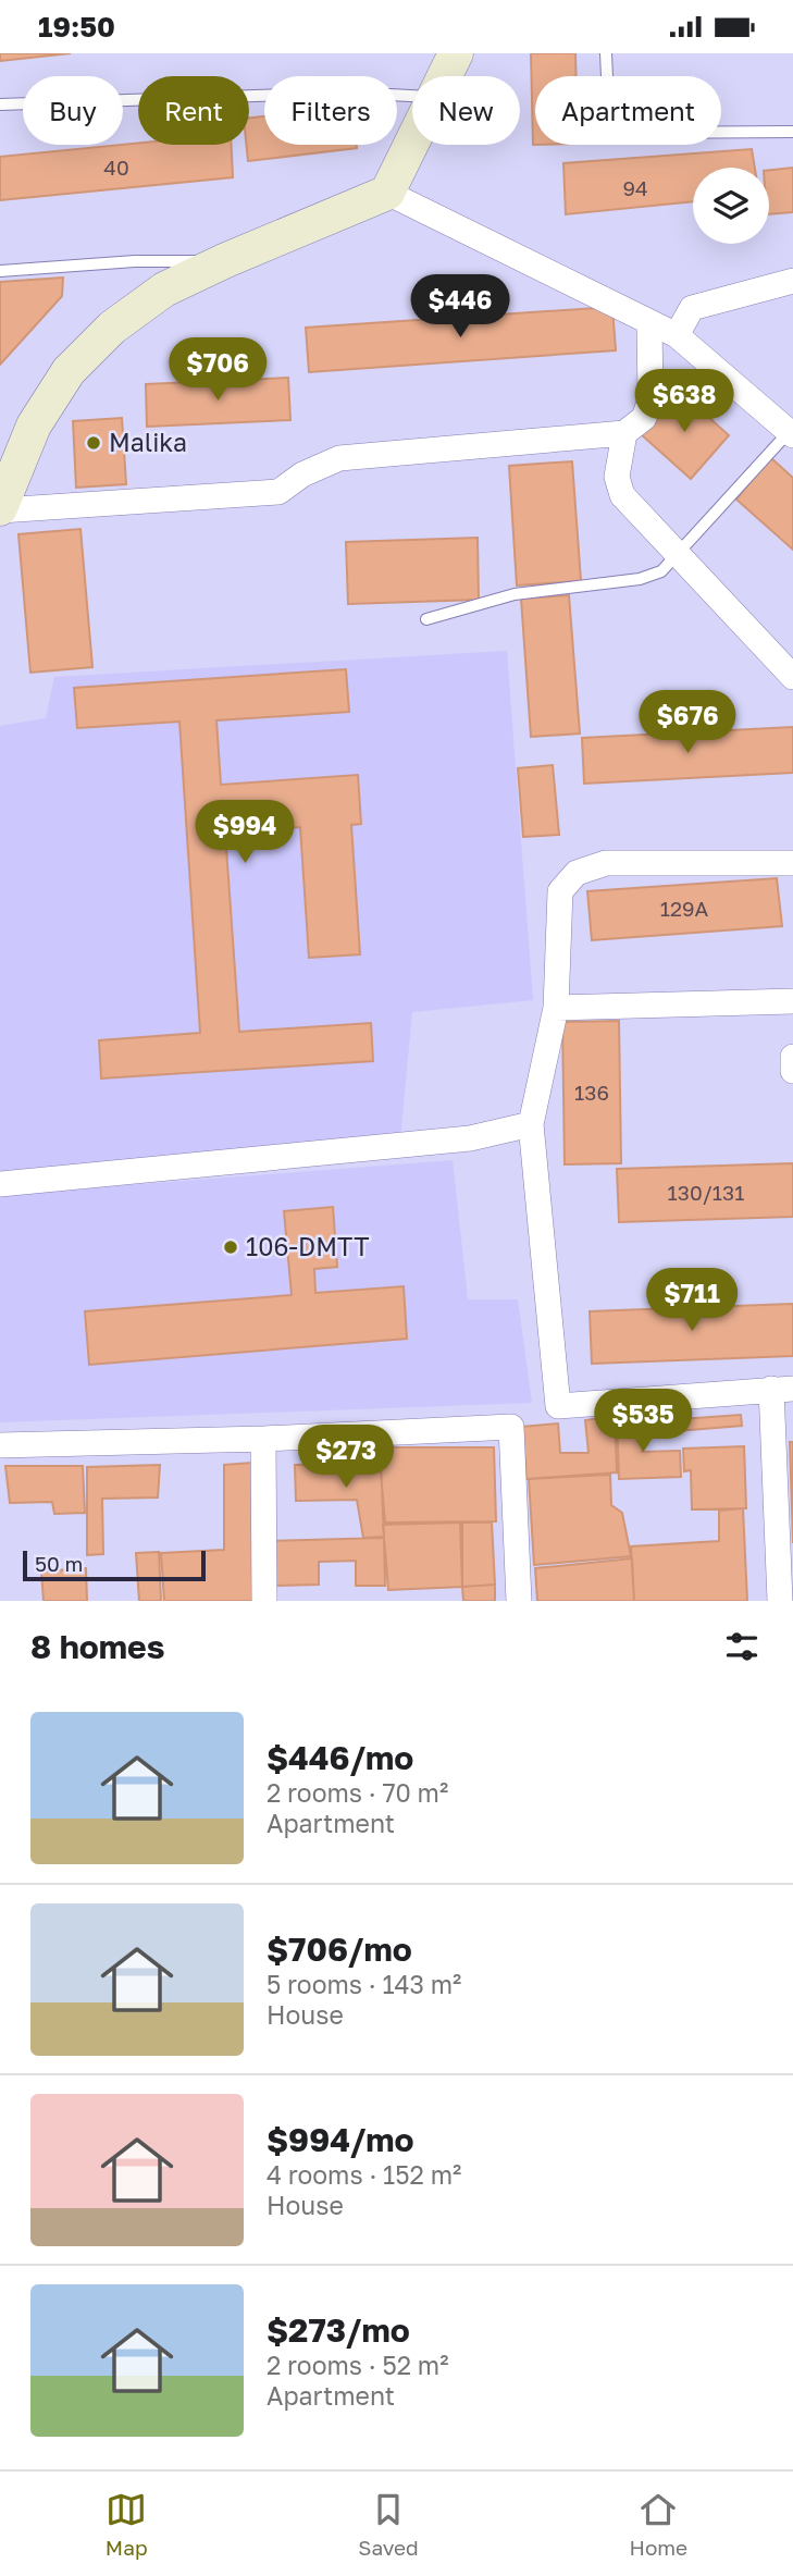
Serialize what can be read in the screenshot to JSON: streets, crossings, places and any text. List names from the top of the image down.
{
  "places": ["Malika", "106-DMTT"],
  "house_numbers": [
    "40",
    "94",
    "129A",
    "136",
    "130/131"
  ],
  "scale_bar": "50 m",
  "page": {
    "status": "19:50",
    "chip": [
      "Buy",
      "Rent",
      "Filters",
      "New",
      "Apartment"
    ],
    "price": [
      "$446",
      "$706",
      "$638",
      "$676",
      "$994",
      "$711",
      "$535",
      "$273"
    ],
    "scale": "50 m",
    "heading": "8 homes",
    "list": [
      {
        "name": "$446/mo",
        "note": "2 rooms · 70 m² · Apartment"
      },
      {
        "name": "$706/mo",
        "note": "5 rooms · 143 m² · House"
      },
      {
        "name": "$994/mo",
        "note": "4 rooms · 152 m² · House"
      },
      {
        "name": "$273/mo",
        "note": "2 rooms · 52 m² · Apartment"
      }
    ],
    "tabs": ["Map", "Saved", "Home"]
  }
}
